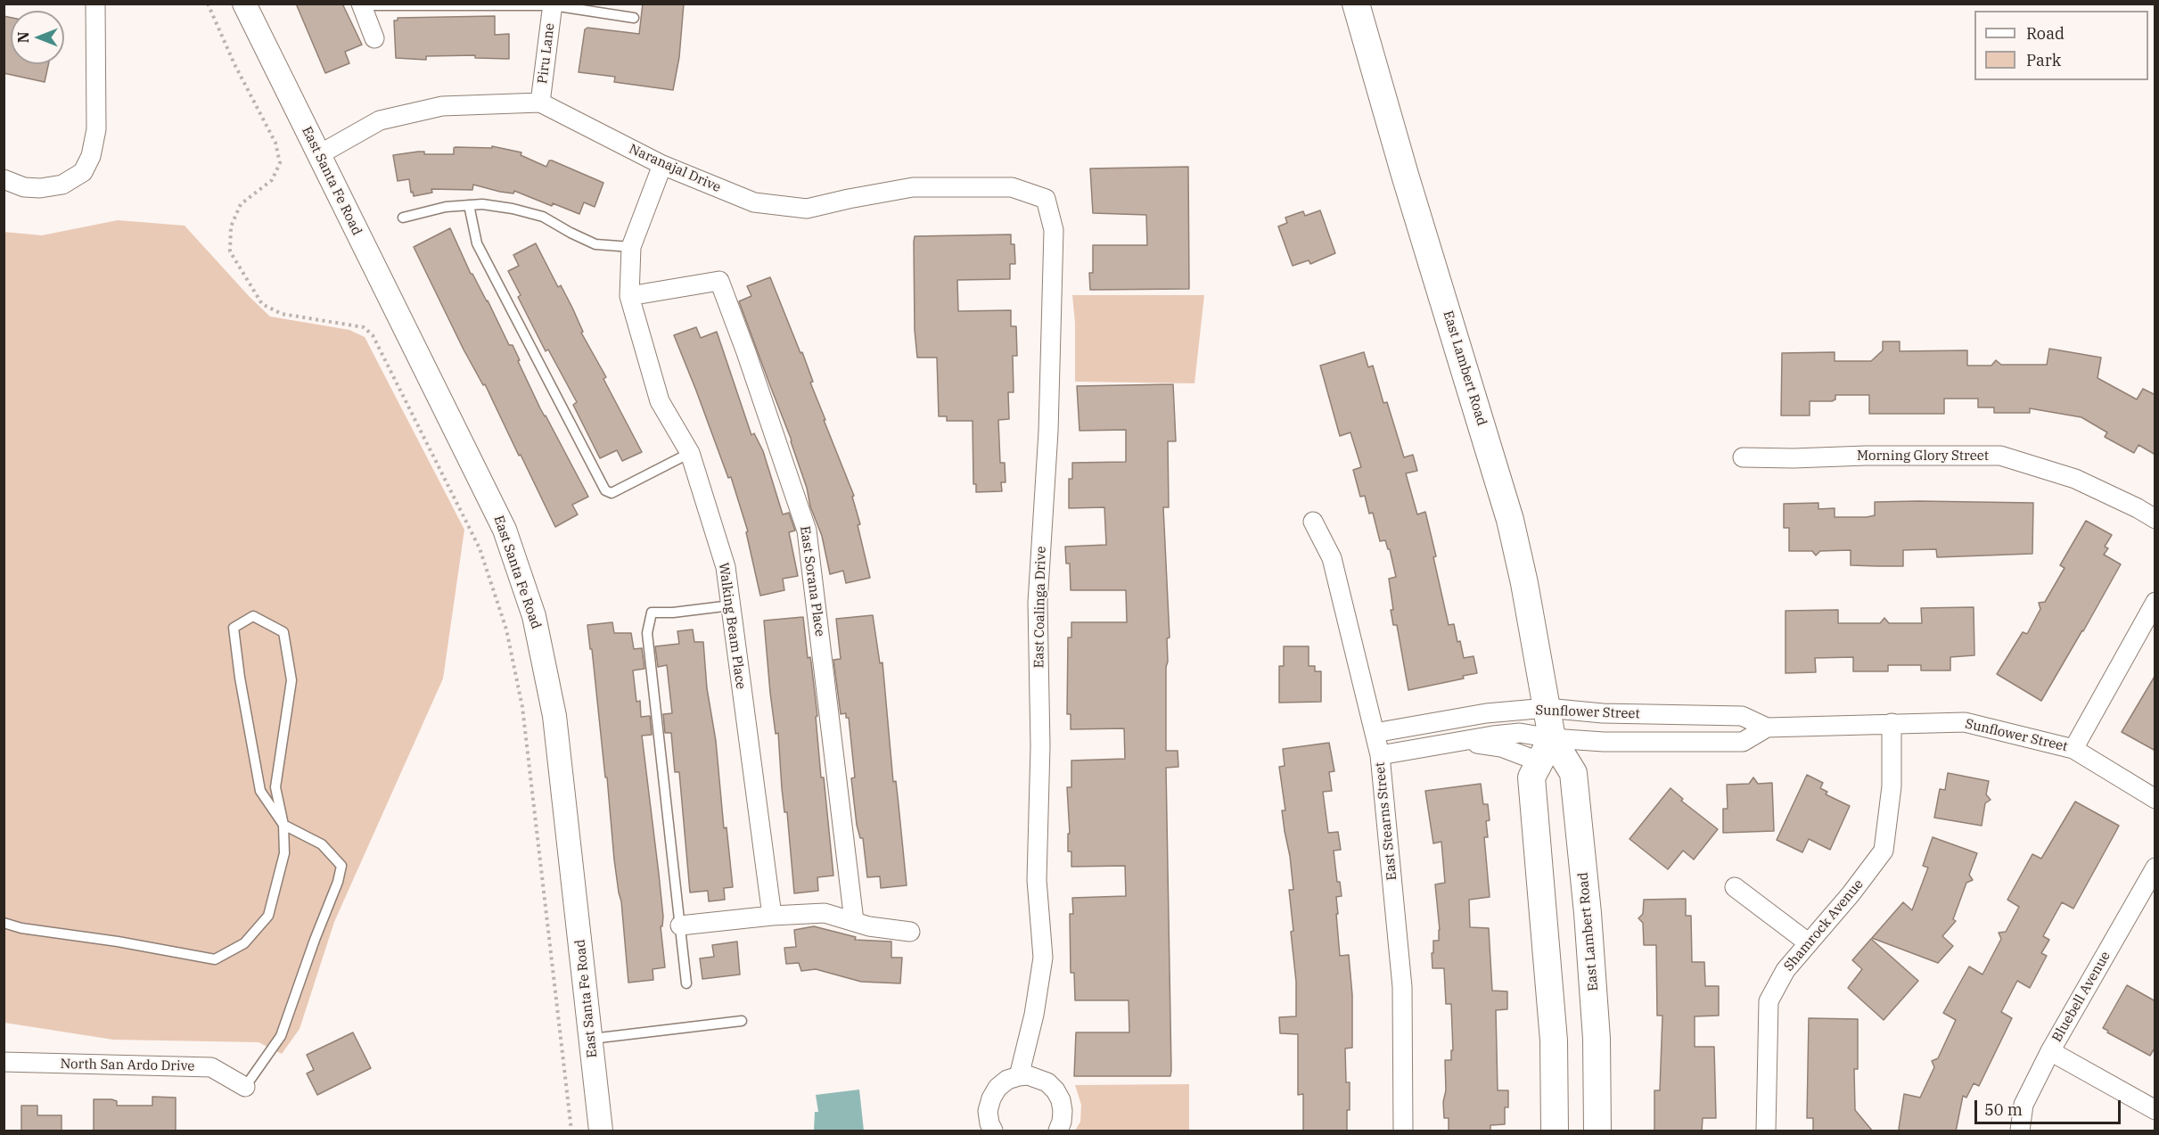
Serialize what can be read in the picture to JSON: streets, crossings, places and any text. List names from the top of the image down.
{
  "streets": {
    "main road": ["East Lambert Road"],
    "street": [
      "Piru Lane",
      "Naranajal Drive",
      "East Santa Fe Road",
      "Morning Glory Street",
      "East Sorana Place",
      "East Coalinga Drive",
      "Walking Beam Place",
      "Sunflower Street",
      "East Stearns Street",
      "Shamrock Avenue",
      "Bluebell Avenue",
      "North San Ardo Drive"
    ]
  },
  "crossings": [
    ["Piru Lane", "Naranajal Drive"],
    ["Naranajal Drive", "East Santa Fe Road"],
    ["Naranajal Drive", "East Coalinga Drive"],
    ["Naranajal Drive", "Walking Beam Place"],
    ["East Lambert Road", "Sunflower Street"],
    ["East Sorana Place", "Walking Beam Place"],
    ["Sunflower Street", "East Stearns Street"],
    ["Sunflower Street", "Shamrock Avenue"]
  ],
  "legend": ["Road", "Park"],
  "scale_bar": "50 m",
  "north": "left"
}
